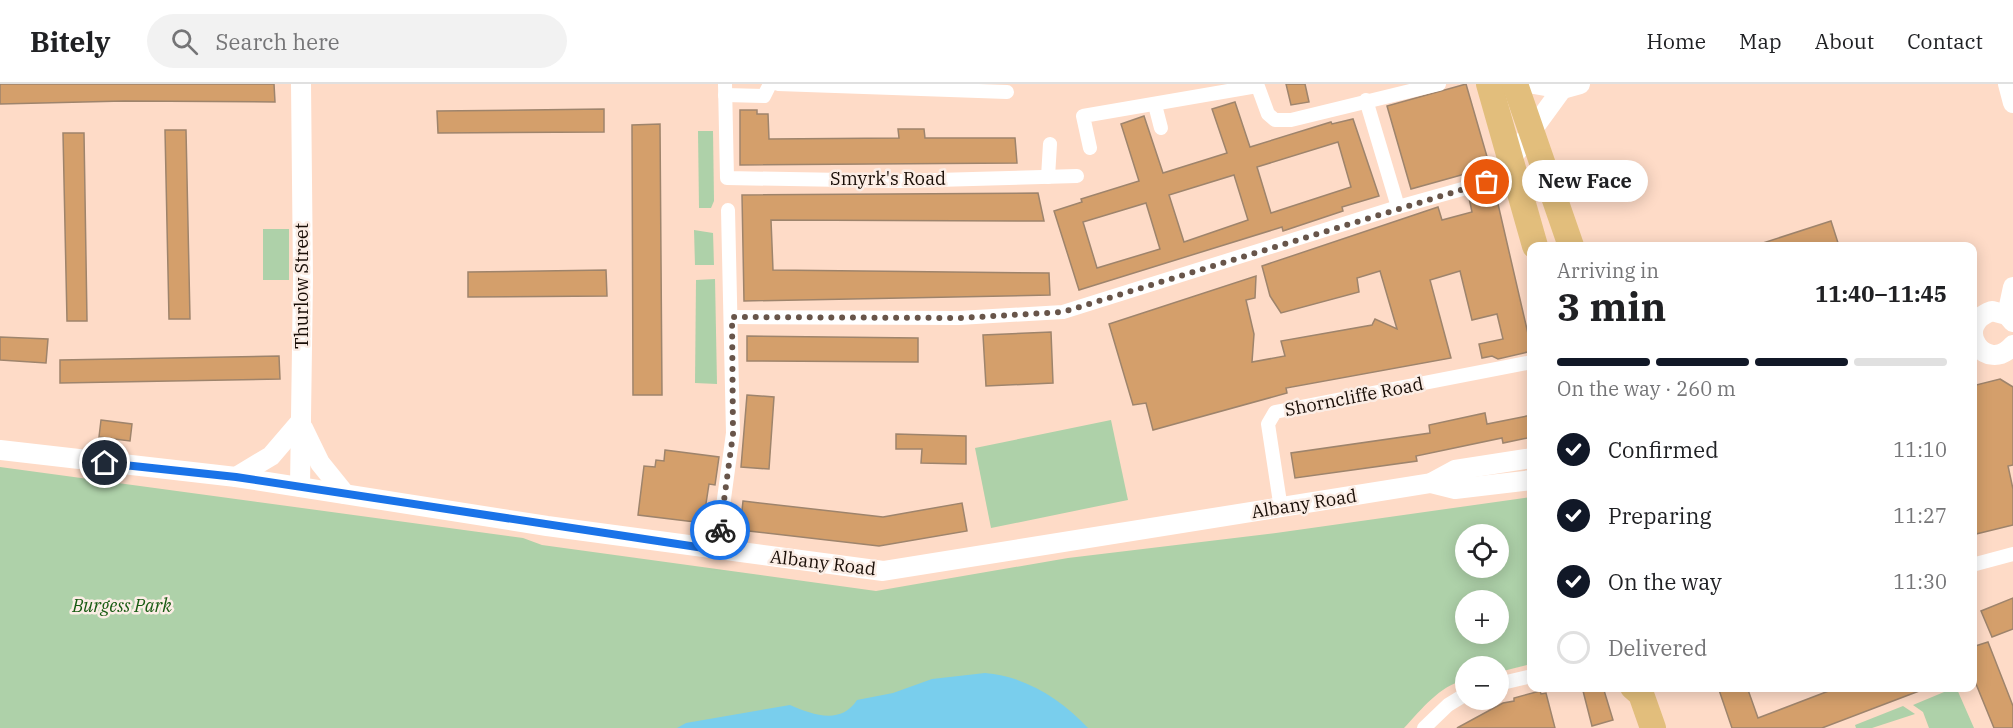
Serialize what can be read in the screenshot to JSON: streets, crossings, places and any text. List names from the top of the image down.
{
  "streets": {
    "main road": ["Thurlow Street", "Albany Road"],
    "street": ["Smyrk's Road", "Shorncliffe Road"]
  },
  "crossings": [
    ["Thurlow Street", "Albany Road"],
    ["Shorncliffe Road", "Albany Road"]
  ],
  "parks": ["Burgess Park"],
  "places": ["New Face"],
  "page": {
    "header": "Bitely",
    "search": "Search here",
    "nav": [
      "Home",
      "Map",
      "About",
      "Contact"
    ],
    "bubble": "New Face",
    "heading": ["3 min", "Arriving in", "11:40–11:45"],
    "bar": "On the way · 260 m",
    "list": [
      ["Confirmed", "11:10"],
      ["Preparing", "11:27"],
      ["On the way", "11:30"],
      "Delivered"
    ],
    "map_buttons": ["+", "−"]
  }
}
